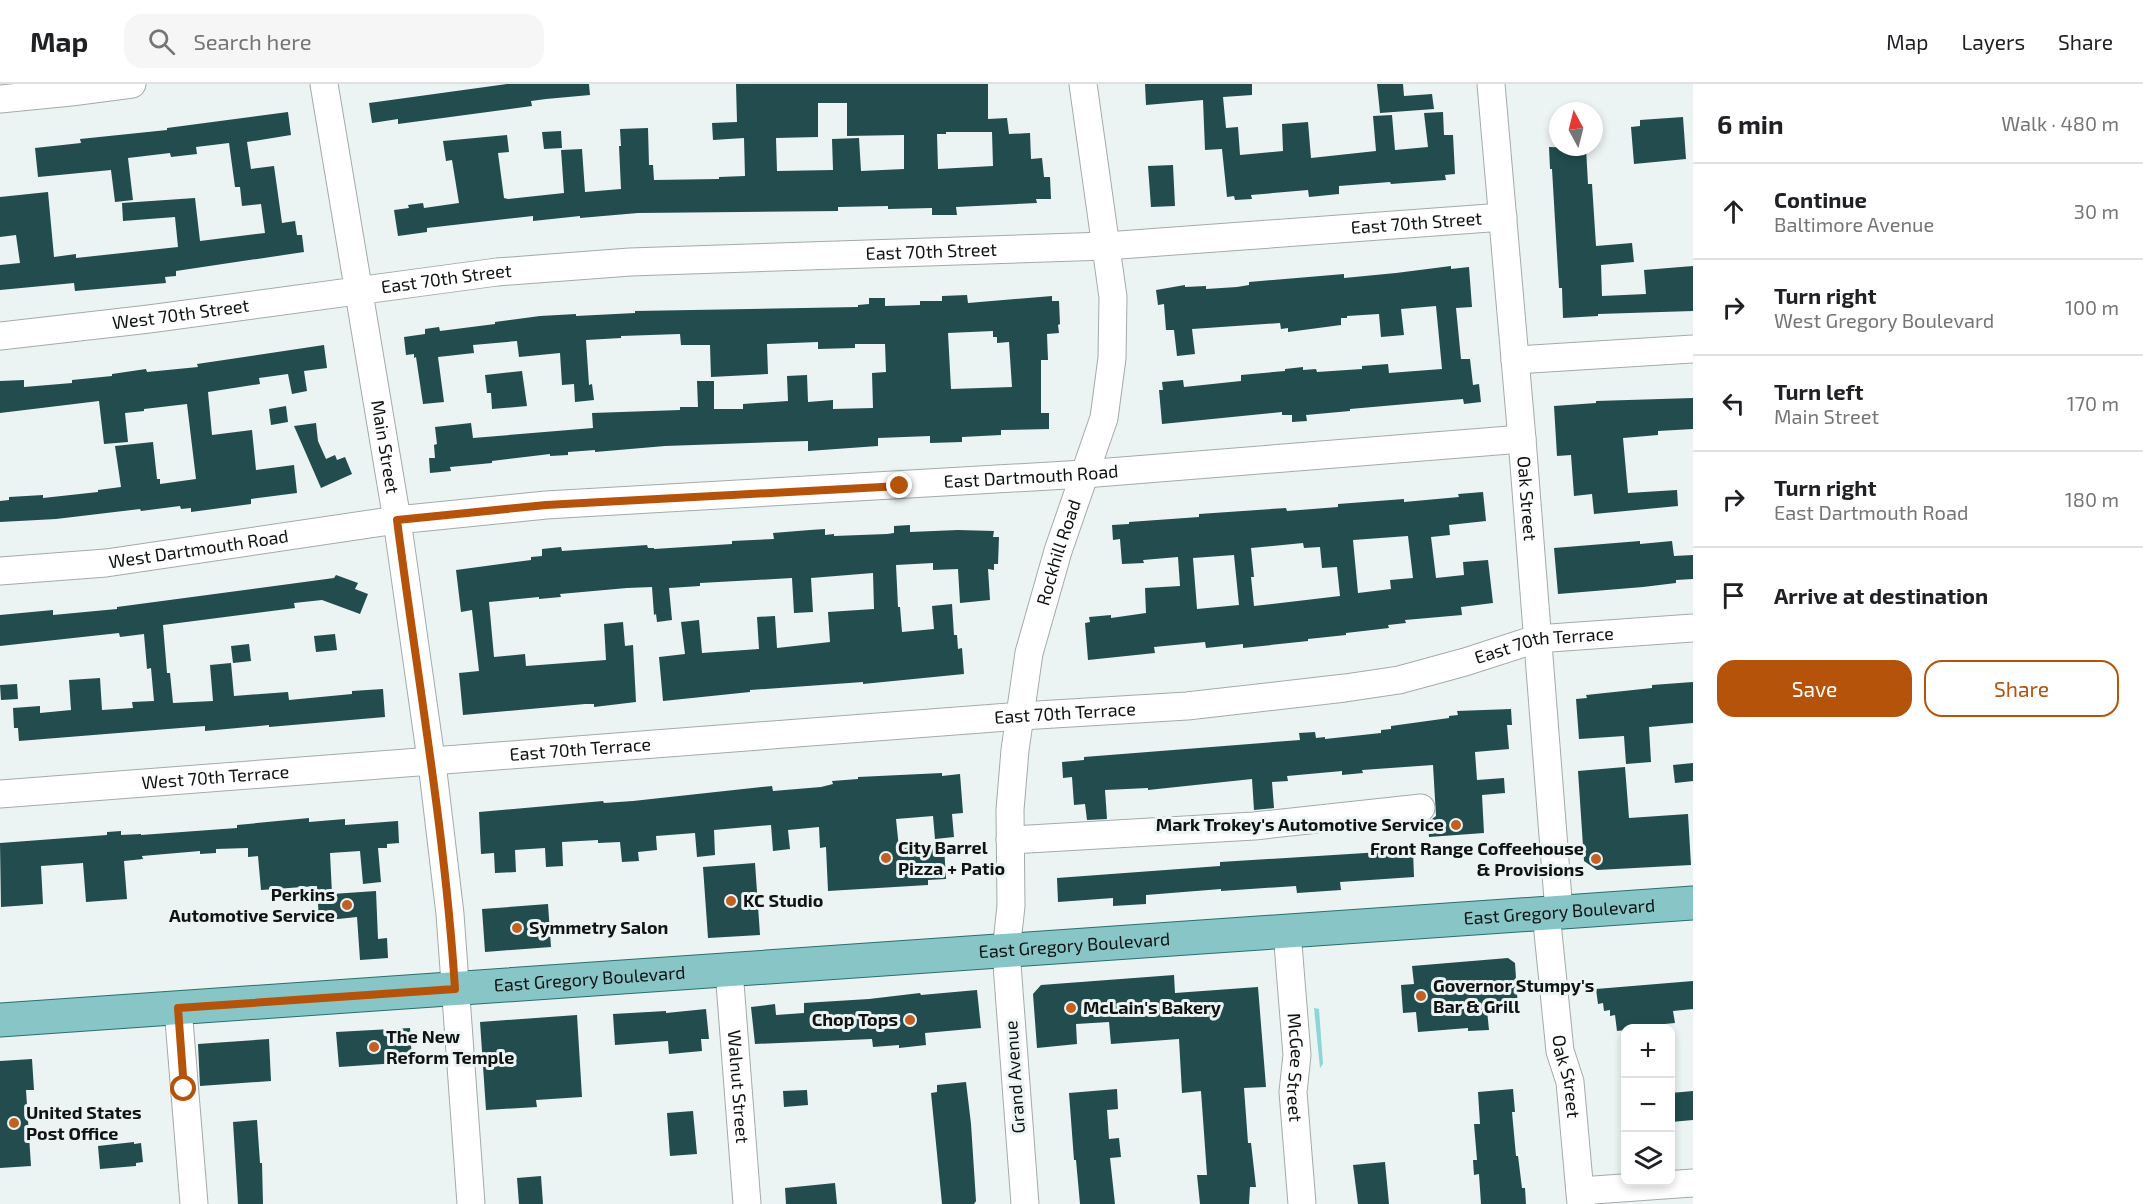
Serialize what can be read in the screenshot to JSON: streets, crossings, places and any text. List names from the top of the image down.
{
  "streets": {
    "main road": ["East Gregory Boulevard"],
    "street": [
      "East 70th Street",
      "West 70th Street",
      "Main Street",
      "East Dartmouth Road",
      "Oak Street",
      "West Dartmouth Road",
      "Rockhill Road",
      "East 70th Terrace",
      "West 70th Terrace",
      "McGee Street",
      "Grand Avenue",
      "Walnut Street"
    ]
  },
  "crossings": [
    ["East 70th Street", "West 70th Street"],
    ["East 70th Street", "Main Street"],
    ["East 70th Street", "Oak Street"],
    ["East 70th Street", "Rockhill Road"],
    ["West 70th Street", "Main Street"],
    ["Main Street", "East Dartmouth Road"],
    ["Main Street", "West Dartmouth Road"],
    ["Main Street", "East 70th Terrace"],
    ["Main Street", "West 70th Terrace"],
    ["Main Street", "East Gregory Boulevard"],
    ["East Dartmouth Road", "Oak Street"],
    ["East Dartmouth Road", "West Dartmouth Road"],
    ["East Dartmouth Road", "Rockhill Road"],
    ["Oak Street", "East 70th Terrace"],
    ["Oak Street", "East Gregory Boulevard"],
    ["Rockhill Road", "East 70th Terrace"],
    ["Rockhill Road", "East Gregory Boulevard"],
    ["Rockhill Road", "Grand Avenue"],
    ["East 70th Terrace", "West 70th Terrace"],
    ["East Gregory Boulevard", "McGee Street"],
    ["East Gregory Boulevard", "Grand Avenue"],
    ["East Gregory Boulevard", "Walnut Street"]
  ],
  "places": [
    "Mark Trokey's Automotive Service",
    "City Barrel Pizza + Patio",
    "Front Range Coffeehouse & Provisions",
    "KC Studio",
    "Perkins Automotive Service",
    "Symmetry Salon",
    "Governor Stumpy's Bar & Grill",
    "McLain's Bakery",
    "Chop Tops",
    "The New Reform Temple",
    "United States Post Office"
  ],
  "north": "top",
  "page": {
    "header": "Map",
    "search": "Search here",
    "nav": ["Map", "Layers", "Share"],
    "heading": ["6 min", "Walk · 480 m"],
    "list": [
      ["Continue", "Baltimore Avenue", "30 m"],
      ["Turn right", "West Gregory Boulevard", "100 m"],
      ["Turn left", "Main Street", "170 m"],
      ["Turn right", "East Dartmouth Road", "180 m"],
      "Arrive at destination"
    ],
    "buttons": ["Save", "Share"],
    "map_buttons": ["+", "−"]
  }
}
